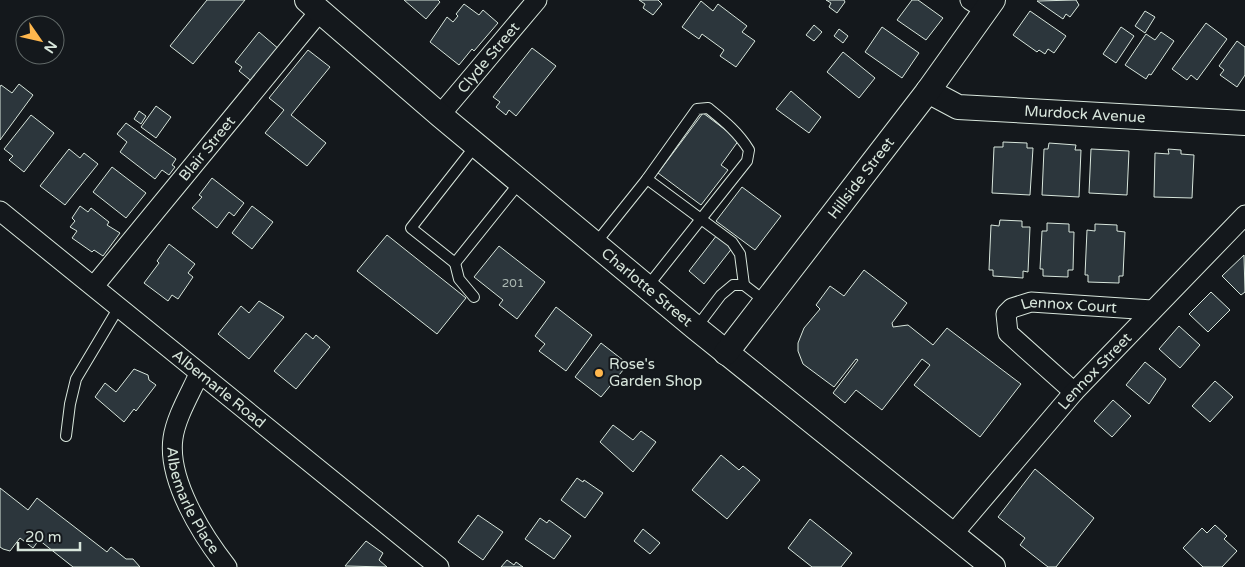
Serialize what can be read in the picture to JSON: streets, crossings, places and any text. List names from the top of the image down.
{
  "streets": {
    "street": [
      "Clyde Street",
      "Murdock Avenue",
      "Blair Street",
      "Hillside Street",
      "Charlotte Street",
      "Lennox Court",
      "Lennox Street",
      "Albemarle Road",
      "Albemarle Place"
    ]
  },
  "crossings": [
    ["Clyde Street", "Charlotte Street"],
    ["Murdock Avenue", "Hillside Street"],
    ["Blair Street", "Charlotte Street"],
    ["Blair Street", "Albemarle Road"],
    ["Hillside Street", "Charlotte Street"],
    ["Charlotte Street", "Lennox Street"],
    ["Lennox Court", "Lennox Street"],
    ["Albemarle Road", "Albemarle Place"]
  ],
  "places": ["Rose's Garden Shop"],
  "house_numbers": ["201"],
  "scale_bar": "20 m",
  "north": "bottom right"
}
